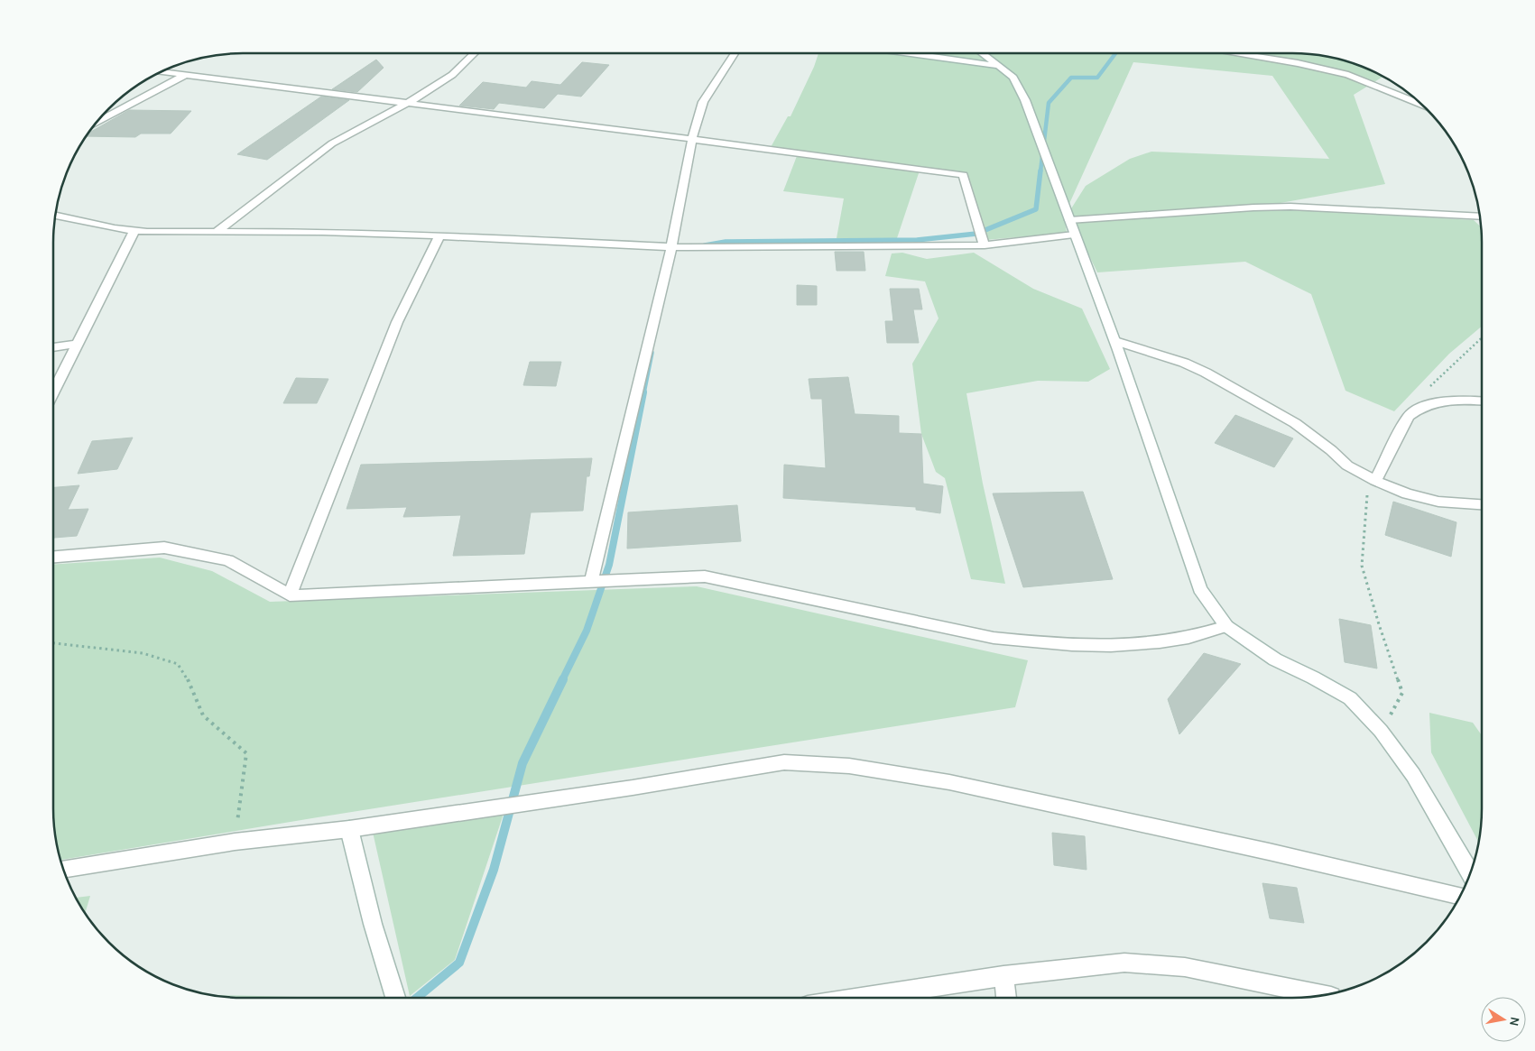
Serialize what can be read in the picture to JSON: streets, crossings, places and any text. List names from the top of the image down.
{
  "north": "right"
}
